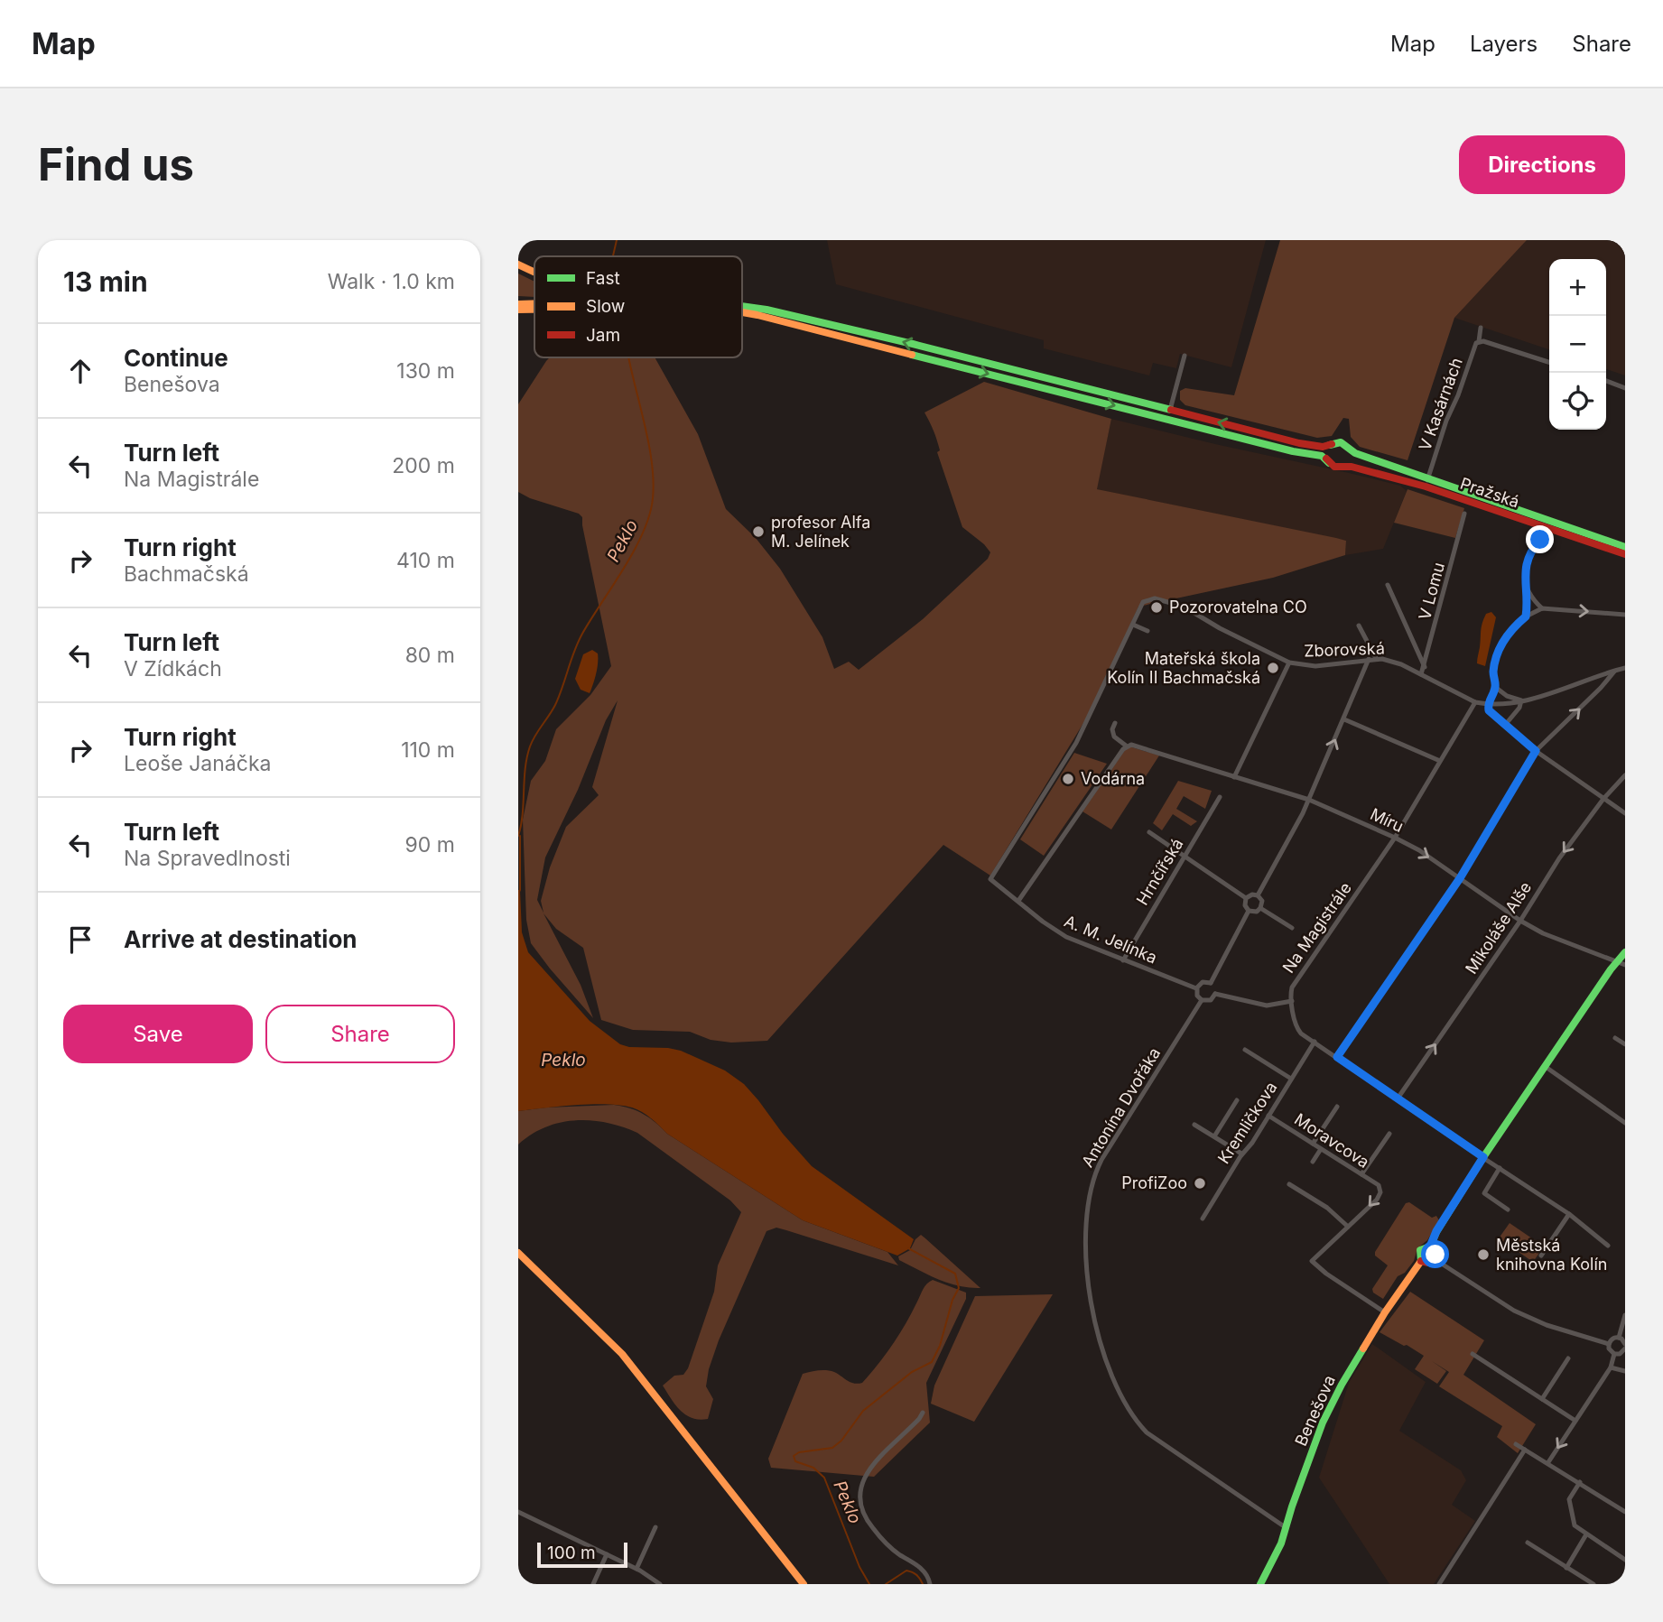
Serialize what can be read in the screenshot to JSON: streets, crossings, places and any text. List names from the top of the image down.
{
  "streets": {
    "street": [
      "V Kasárnách",
      "Pražská",
      "V Lomu",
      "Zborovská",
      "Míru",
      "Hrnčířská",
      "Na Magistrále",
      "Mikoláše Alše",
      "A. M. Jelínka",
      "Antonína Dvořáka",
      "Kremličkova",
      "Moravcova",
      "Benešova"
    ]
  },
  "crossings": [
    ["V Kasárnách", "Pražská"],
    ["V Lomu", "Zborovská"],
    ["Zborovská", "Na Magistrále"],
    ["Zborovská", "A. M. Jelínka"],
    ["Míru", "Na Magistrále"],
    ["Míru", "Mikoláše Alše"],
    ["Míru", "Benešova"],
    ["Hrnčířská", "A. M. Jelínka"],
    ["A. M. Jelínka", "Antonína Dvořáka"],
    ["Antonína Dvořáka", "Benešova"],
    ["Kremličkova", "Moravcova"],
    ["Moravcova", "Benešova"]
  ],
  "water": ["Peklo"],
  "places": [
    "profesor Alfa M. Jelínek",
    "Pozorovatelna CO",
    "Mateřská škola Kolín II Bachmačská",
    "Vodárna",
    "ProfiZoo",
    "Městská knihovna Kolín"
  ],
  "legend": ["Fast", "Slow", "Jam"],
  "scale_bar": "100 m",
  "page": {
    "header": "Map",
    "nav": ["Map", "Layers", "Share"],
    "buttons": [
      "Directions",
      ["Save", "Share"]
    ],
    "title": "Find us",
    "heading": ["13 min", "Walk · 1.0 km"],
    "map_buttons": ["+", "−"],
    "list": [
      ["Continue", "Benešova", "130 m"],
      ["Turn left", "Na Magistrále", "200 m"],
      ["Turn right", "Bachmačská", "410 m"],
      ["Turn left", "V Zídkách", "80 m"],
      ["Turn right", "Leoše Janáčka", "110 m"],
      ["Turn left", "Na Spravedlnosti", "90 m"],
      "Arrive at destination"
    ],
    "scale": "100 m"
  }
}
